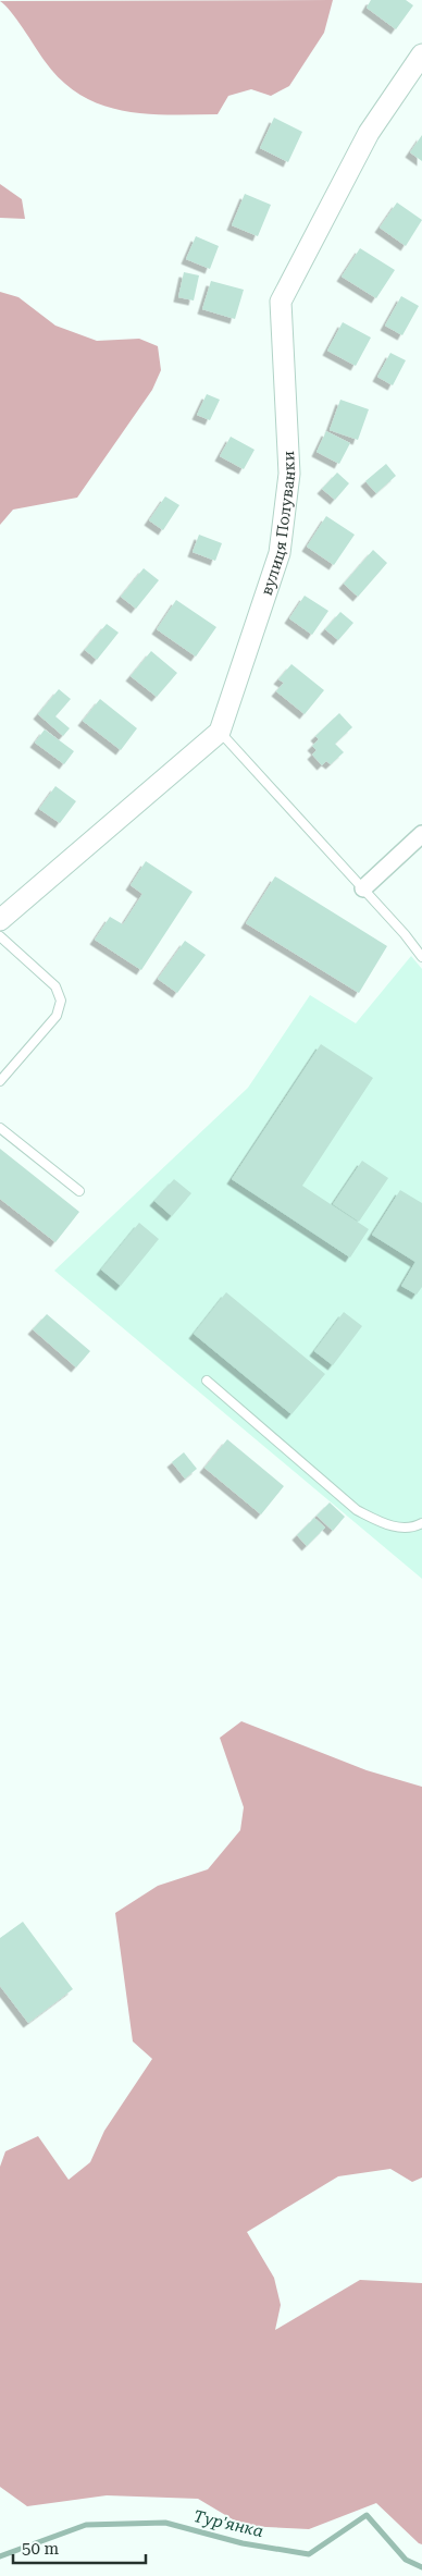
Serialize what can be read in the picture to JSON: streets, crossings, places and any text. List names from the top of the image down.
{
  "streets": {
    "street": ["вулиця Полуванки"]
  },
  "water": ["Тур'янка"],
  "scale_bar": "50 m"
}
